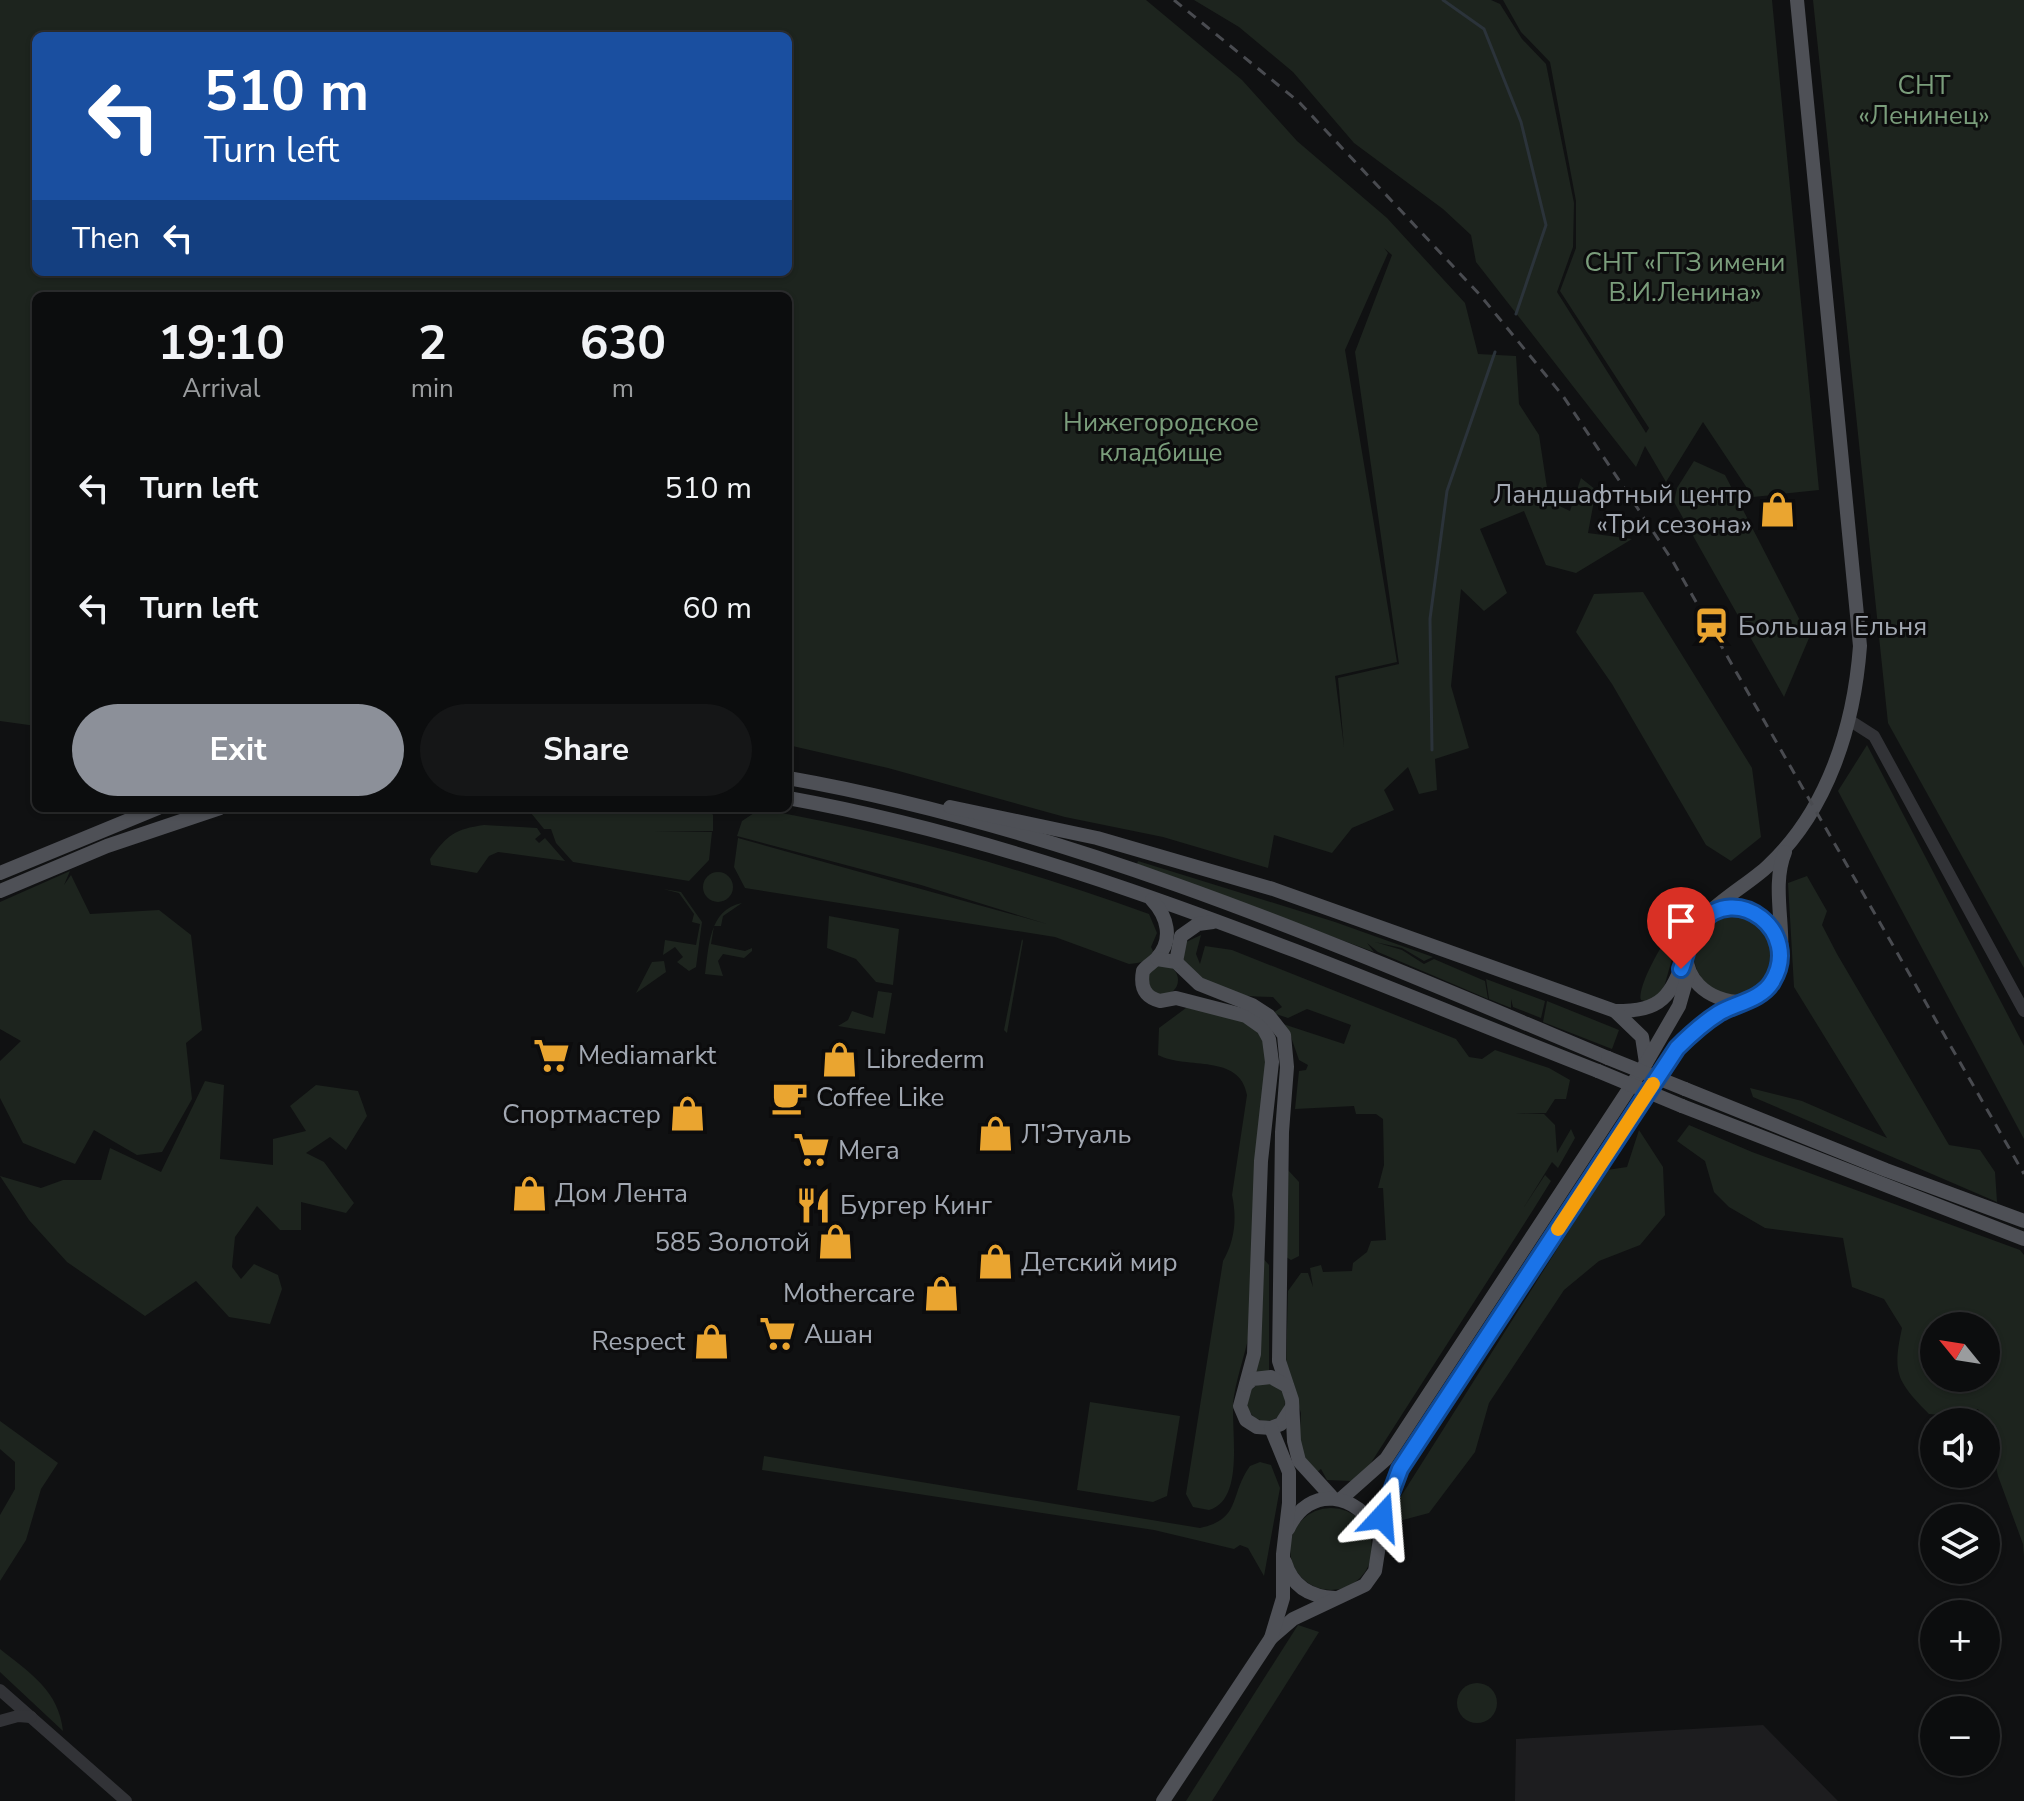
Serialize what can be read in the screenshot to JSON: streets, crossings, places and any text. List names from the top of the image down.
{
  "parks": ["СНТ «Ленинец»", "СНТ «ГТЗ имени В.И.Ленина»", "Нижегородское кладбище"],
  "places": {
    "shop": [
      "Ландшафтный центр «Три сезона»",
      "Librederm",
      "Спортмастер",
      "Л'Этуаль",
      "Дом Лента",
      "585 Золотой",
      "Детский мир",
      "Mothercare",
      "Respect"
    ],
    "station": ["Большая Ельня"],
    "supermarket": ["Mediamarkt", "Мега", "Ашан"],
    "cafe": ["Coffee Like"],
    "restaurant": ["Бургер Кинг"]
  },
  "north": "top left",
  "page": {
    "turn": ["510 m", "Turn left"],
    "then": "Then",
    "eta": [
      "19:10",
      "Arrival",
      "2",
      "min",
      "630",
      "m"
    ],
    "list": [
      {
        "name": "Turn left",
        "value": "510 m"
      },
      {
        "name": "Turn left",
        "value": "60 m"
      }
    ],
    "buttons": ["Exit", "Share"],
    "map_buttons": ["+", "−"]
  }
}
